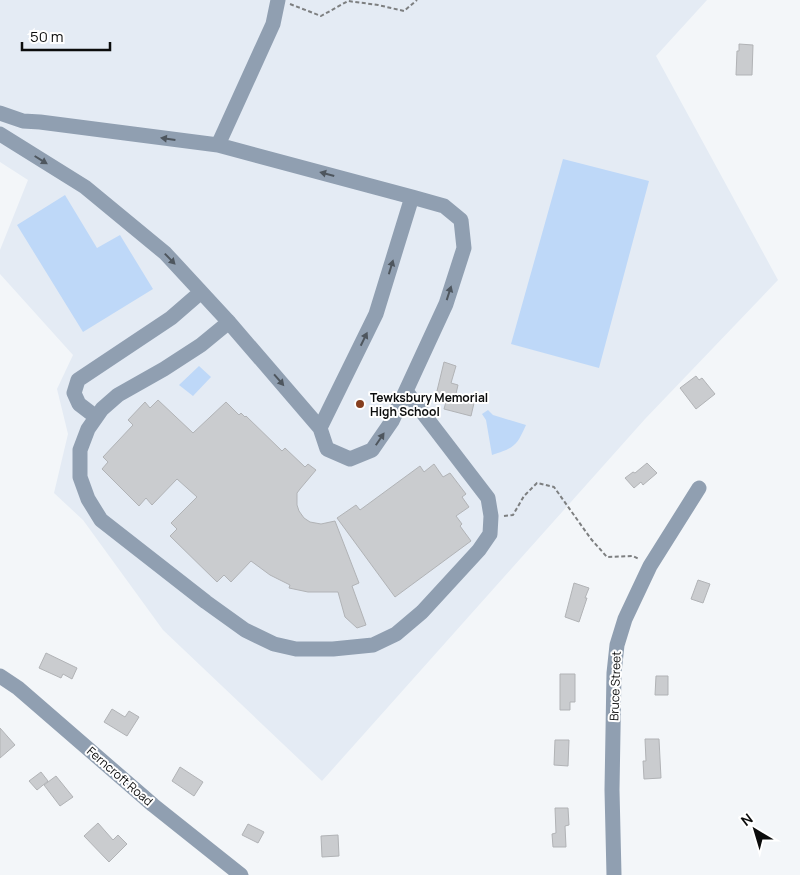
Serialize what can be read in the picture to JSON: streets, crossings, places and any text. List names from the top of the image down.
{
  "streets": {
    "street": ["Bruce Street", "Ferncroft Road"]
  },
  "places": ["Tewksbury Memorial High School"],
  "scale_bar": "50 m",
  "north": "top left"
}
